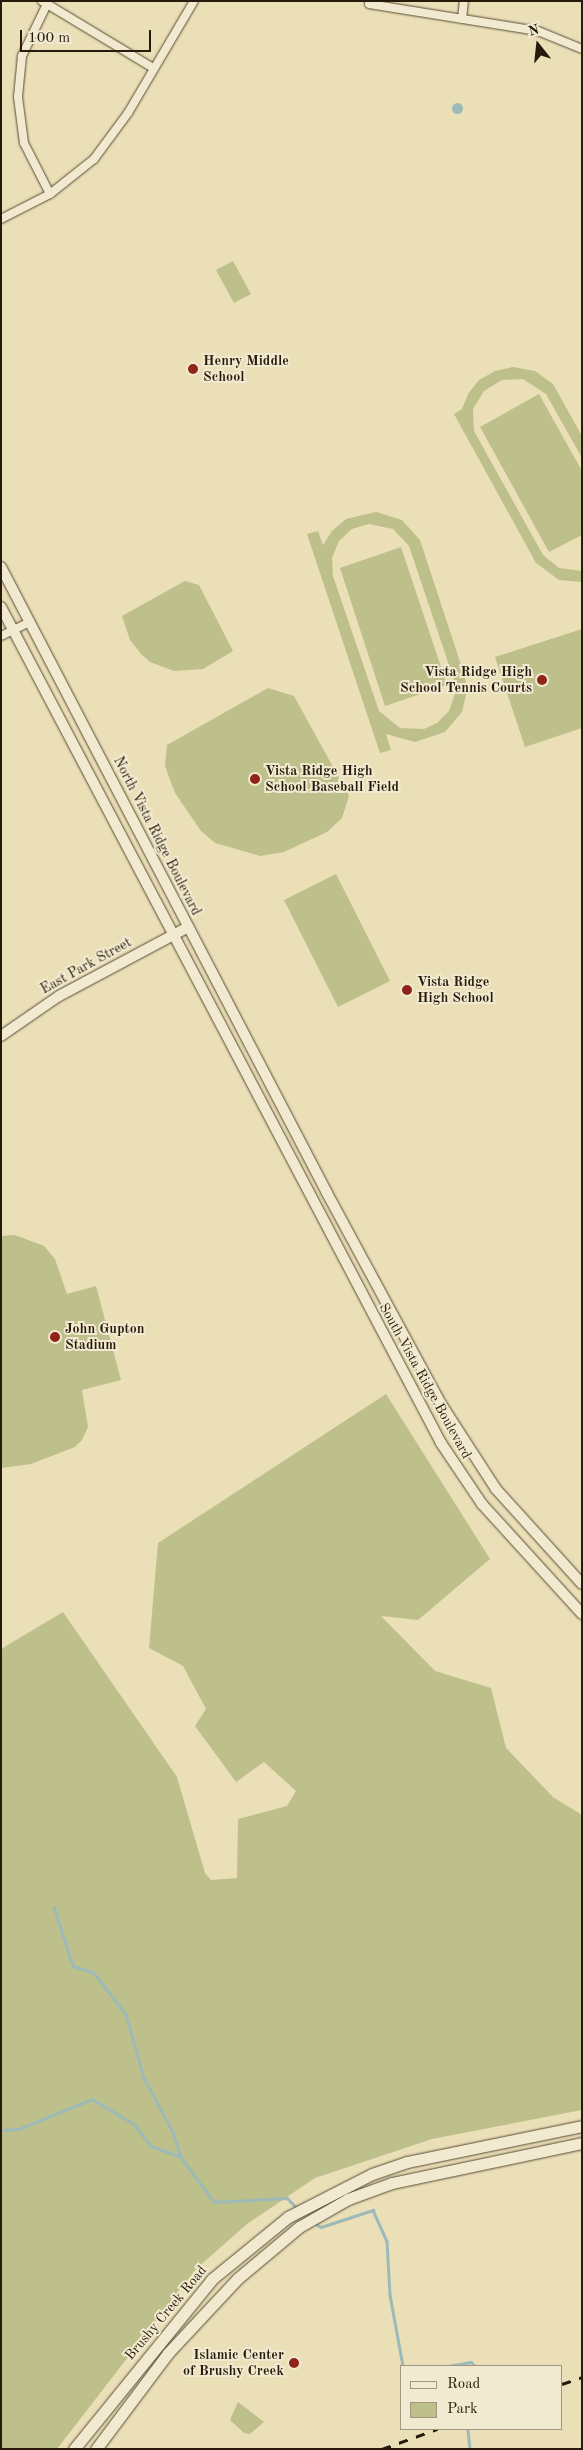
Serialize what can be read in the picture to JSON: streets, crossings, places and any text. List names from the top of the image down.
{
  "streets": {
    "main road": ["Brushy Creek Road"],
    "street": ["North Vista Ridge Boulevard", "East Park Street", "South Vista Ridge Boulevard"]
  },
  "crossings": [
    ["North Vista Ridge Boulevard", "East Park Street"],
    ["North Vista Ridge Boulevard", "South Vista Ridge Boulevard"],
    ["East Park Street", "South Vista Ridge Boulevard"]
  ],
  "places": [
    "Henry Middle School",
    "Vista Ridge High School Tennis Courts",
    "Vista Ridge High School Baseball Field",
    "Vista Ridge High School",
    "John Gupton Stadium",
    "Islamic Center of Brushy Creek"
  ],
  "legend": ["Road", "Park"],
  "scale_bar": "100 m",
  "north": "top"
}
